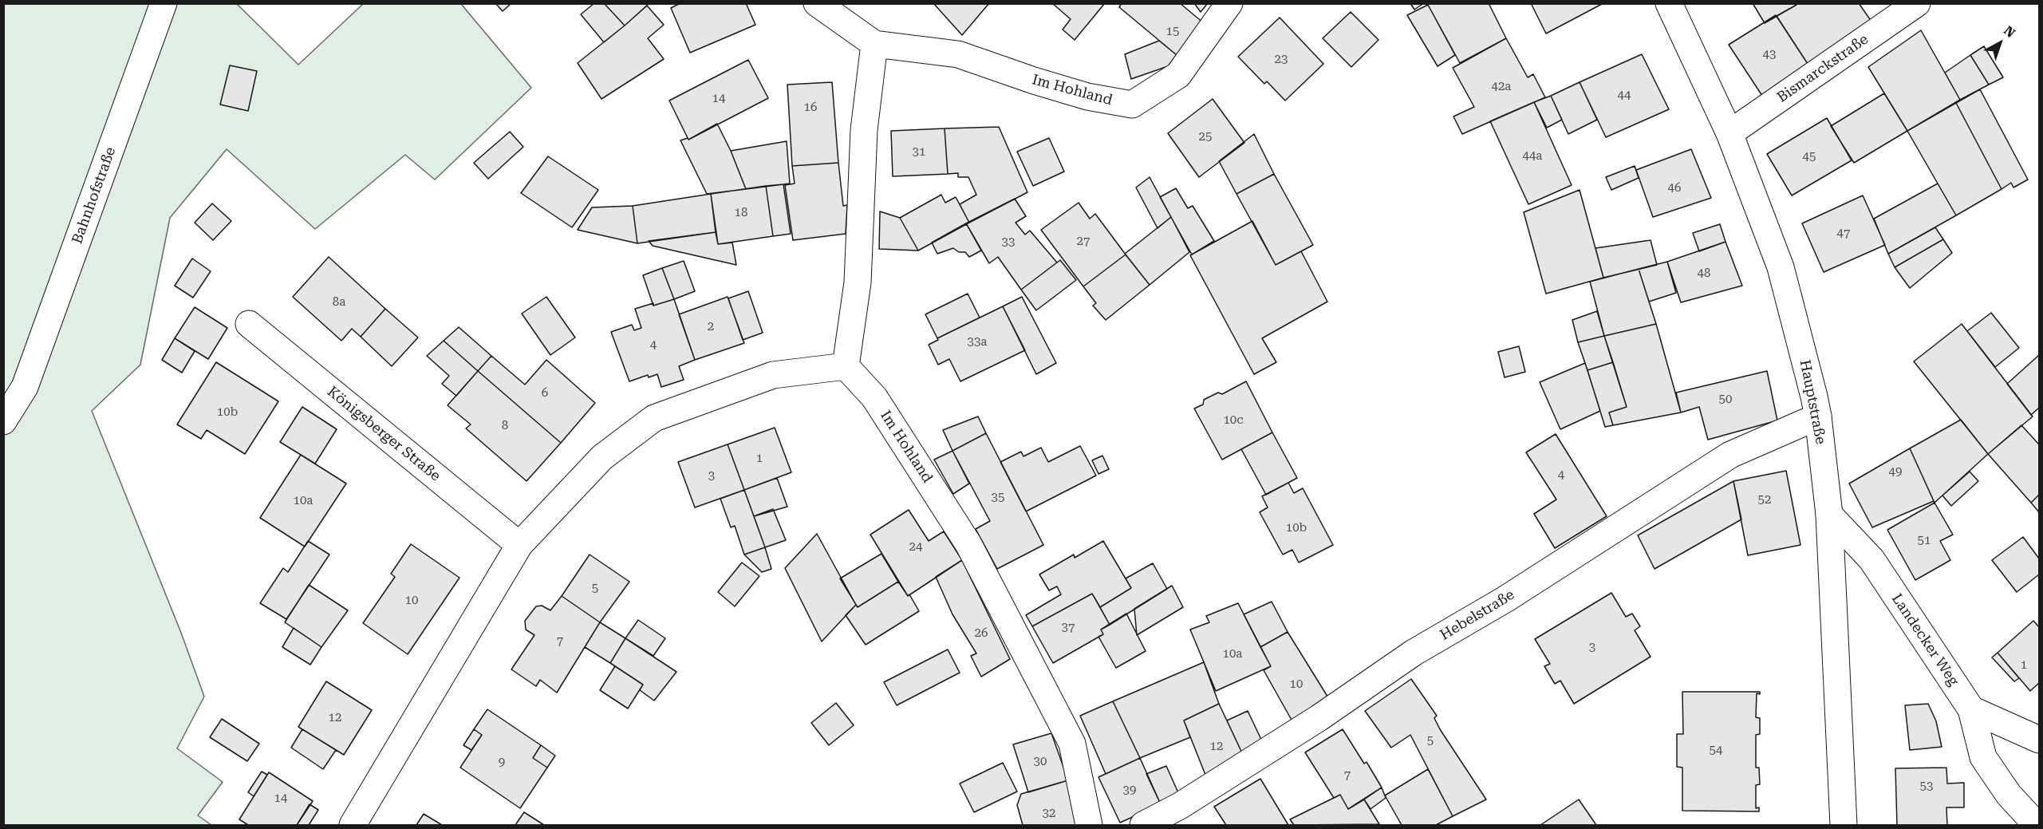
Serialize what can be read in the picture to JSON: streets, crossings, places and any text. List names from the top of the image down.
{
  "streets": {
    "street": [
      "Bismarckstraße",
      "Im Hohland",
      "Bahnhofstraße",
      "Hauptstraße",
      "Königsberger Straße",
      "Hebelstraße",
      "Landecker Weg"
    ]
  },
  "crossings": [
    ["Bismarckstraße", "Hauptstraße"],
    ["Hauptstraße", "Hebelstraße"],
    ["Hauptstraße", "Landecker Weg"]
  ],
  "house_numbers": [
    "15",
    "43",
    "23",
    "42a",
    "44",
    "14",
    "16",
    "25",
    "31",
    "44a",
    "45",
    "46",
    "18",
    "47",
    "27",
    "33",
    "48",
    "8a",
    "2",
    "33a",
    "4",
    "6",
    "50",
    "10b",
    "10c",
    "8",
    "1",
    "49",
    "4",
    "3",
    "35",
    "52",
    "10a",
    "10b",
    "51",
    "24",
    "5",
    "10",
    "37",
    "26",
    "7",
    "3",
    "10a",
    "1",
    "10",
    "12",
    "5",
    "12",
    "54",
    "30",
    "9",
    "7",
    "53",
    "39",
    "14",
    "32"
  ],
  "north": "top right"
}
